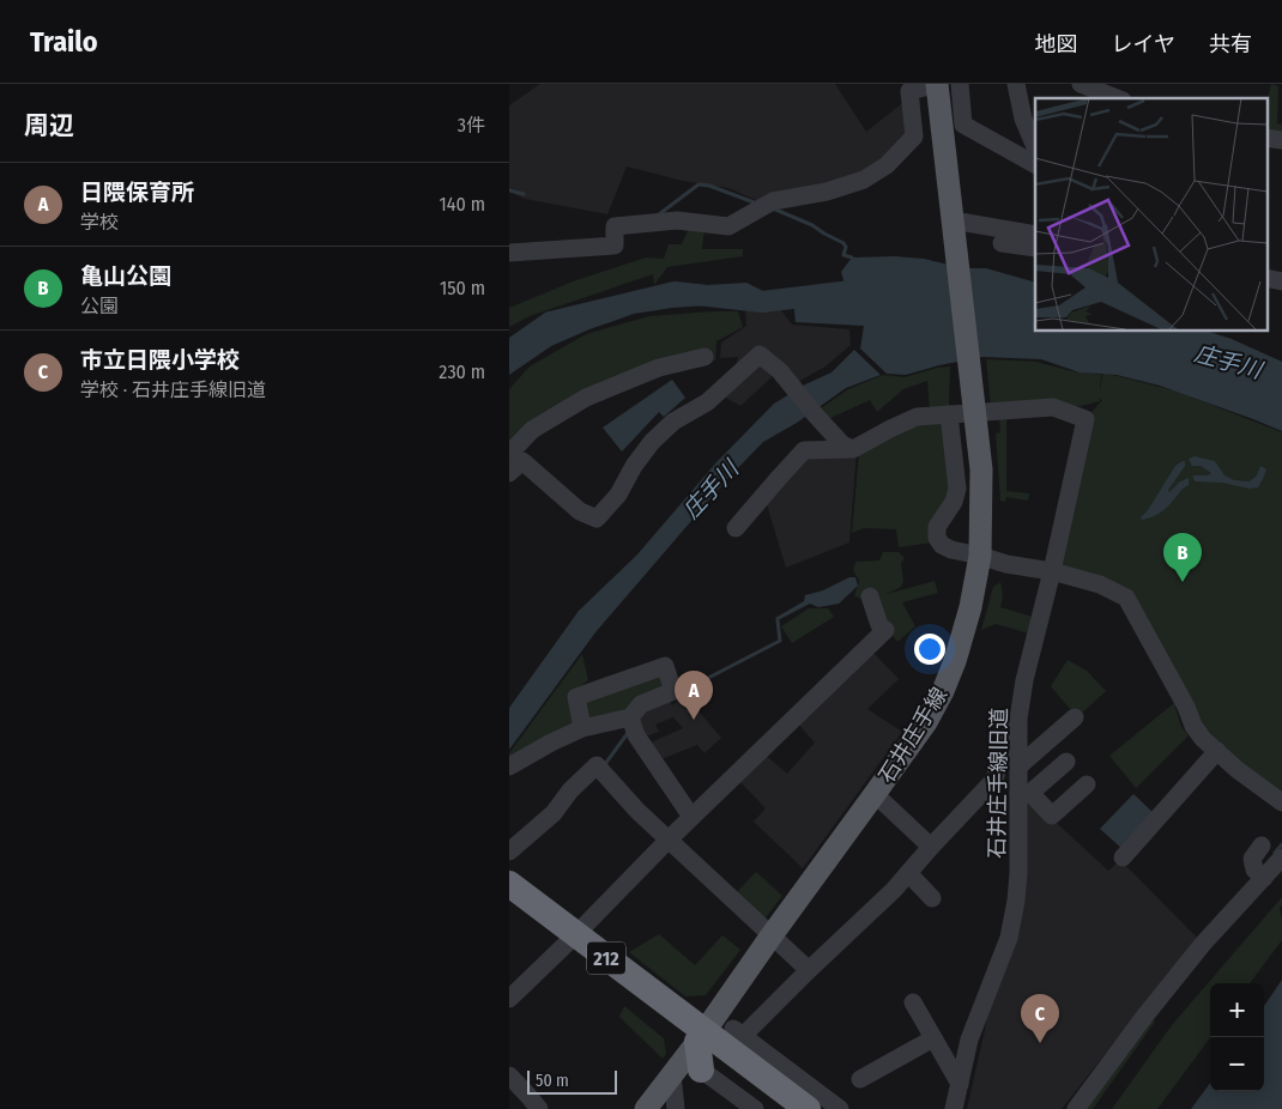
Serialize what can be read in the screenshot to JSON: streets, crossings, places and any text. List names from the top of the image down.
{
  "streets": {
    "highway": ["212"],
    "main road": ["石井庄手線"],
    "street": ["石井庄手線旧道"]
  },
  "crossings": [
    ["石井庄手線", "212"]
  ],
  "water": ["庄手川"],
  "scale_bar": "50 m",
  "page": {
    "header": "Trailo",
    "nav": ["地図", "レイヤ", "共有"],
    "heading": ["周辺", "3件"],
    "list": [
      {
        "mark": "A",
        "name": "日隈保育所",
        "note": "学校",
        "value": "140 m"
      },
      {
        "mark": "B",
        "name": "亀山公園",
        "note": "公園",
        "value": "150 m"
      },
      {
        "mark": "C",
        "name": "市立日隈小学校",
        "note": "学校 · 石井庄手線旧道",
        "value": "230 m"
      }
    ],
    "pins": ["B", "A", "C"],
    "map_buttons": ["+", "−"],
    "scale": "50 m"
  }
}
